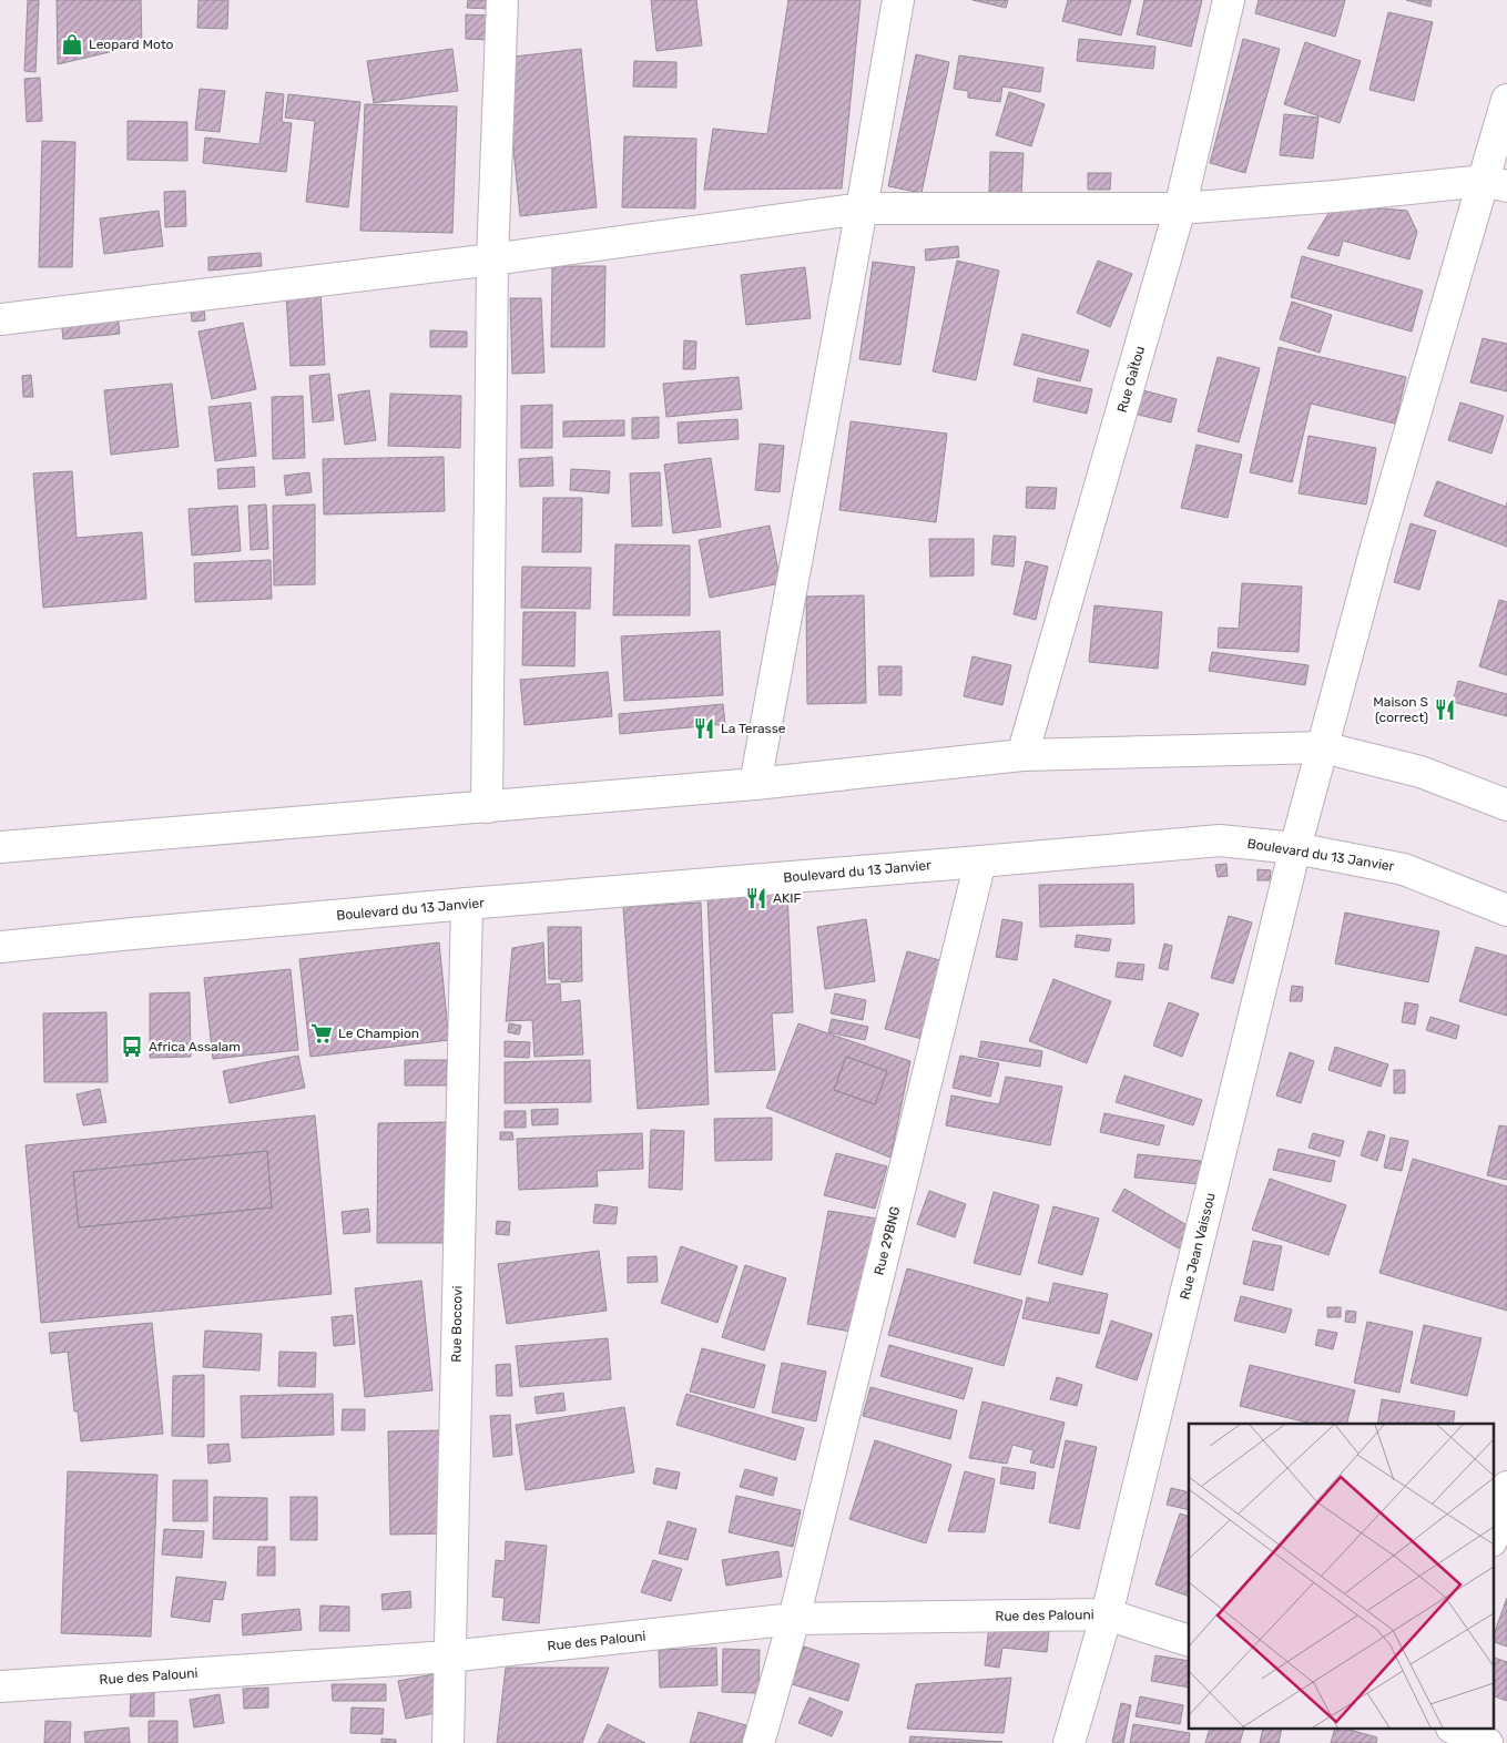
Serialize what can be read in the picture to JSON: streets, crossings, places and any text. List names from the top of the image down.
{
  "streets": {
    "main road": [
      "Rue GaÏtou",
      "Boulevard du 13 Janvier",
      "Rue 29BNG",
      "Rue Jean Vaissou",
      "Rue Boccovi",
      "Rue des Palouni"
    ]
  },
  "crossings": [
    ["Boulevard du 13 Janvier", "Rue 29BNG"],
    ["Boulevard du 13 Janvier", "Rue Jean Vaissou"],
    ["Boulevard du 13 Janvier", "Rue Boccovi"],
    ["Rue 29BNG", "Rue des Palouni"],
    ["Rue Jean Vaissou", "Rue des Palouni"],
    ["Rue Boccovi", "Rue des Palouni"]
  ],
  "places": {
    "shop": ["Leopard Moto"],
    "restaurant": ["Maison S (correct)", "La Terasse", "AKIF"],
    "supermarket": ["Le Champion"],
    "bus stop": ["Africa Assalam"]
  }
}
